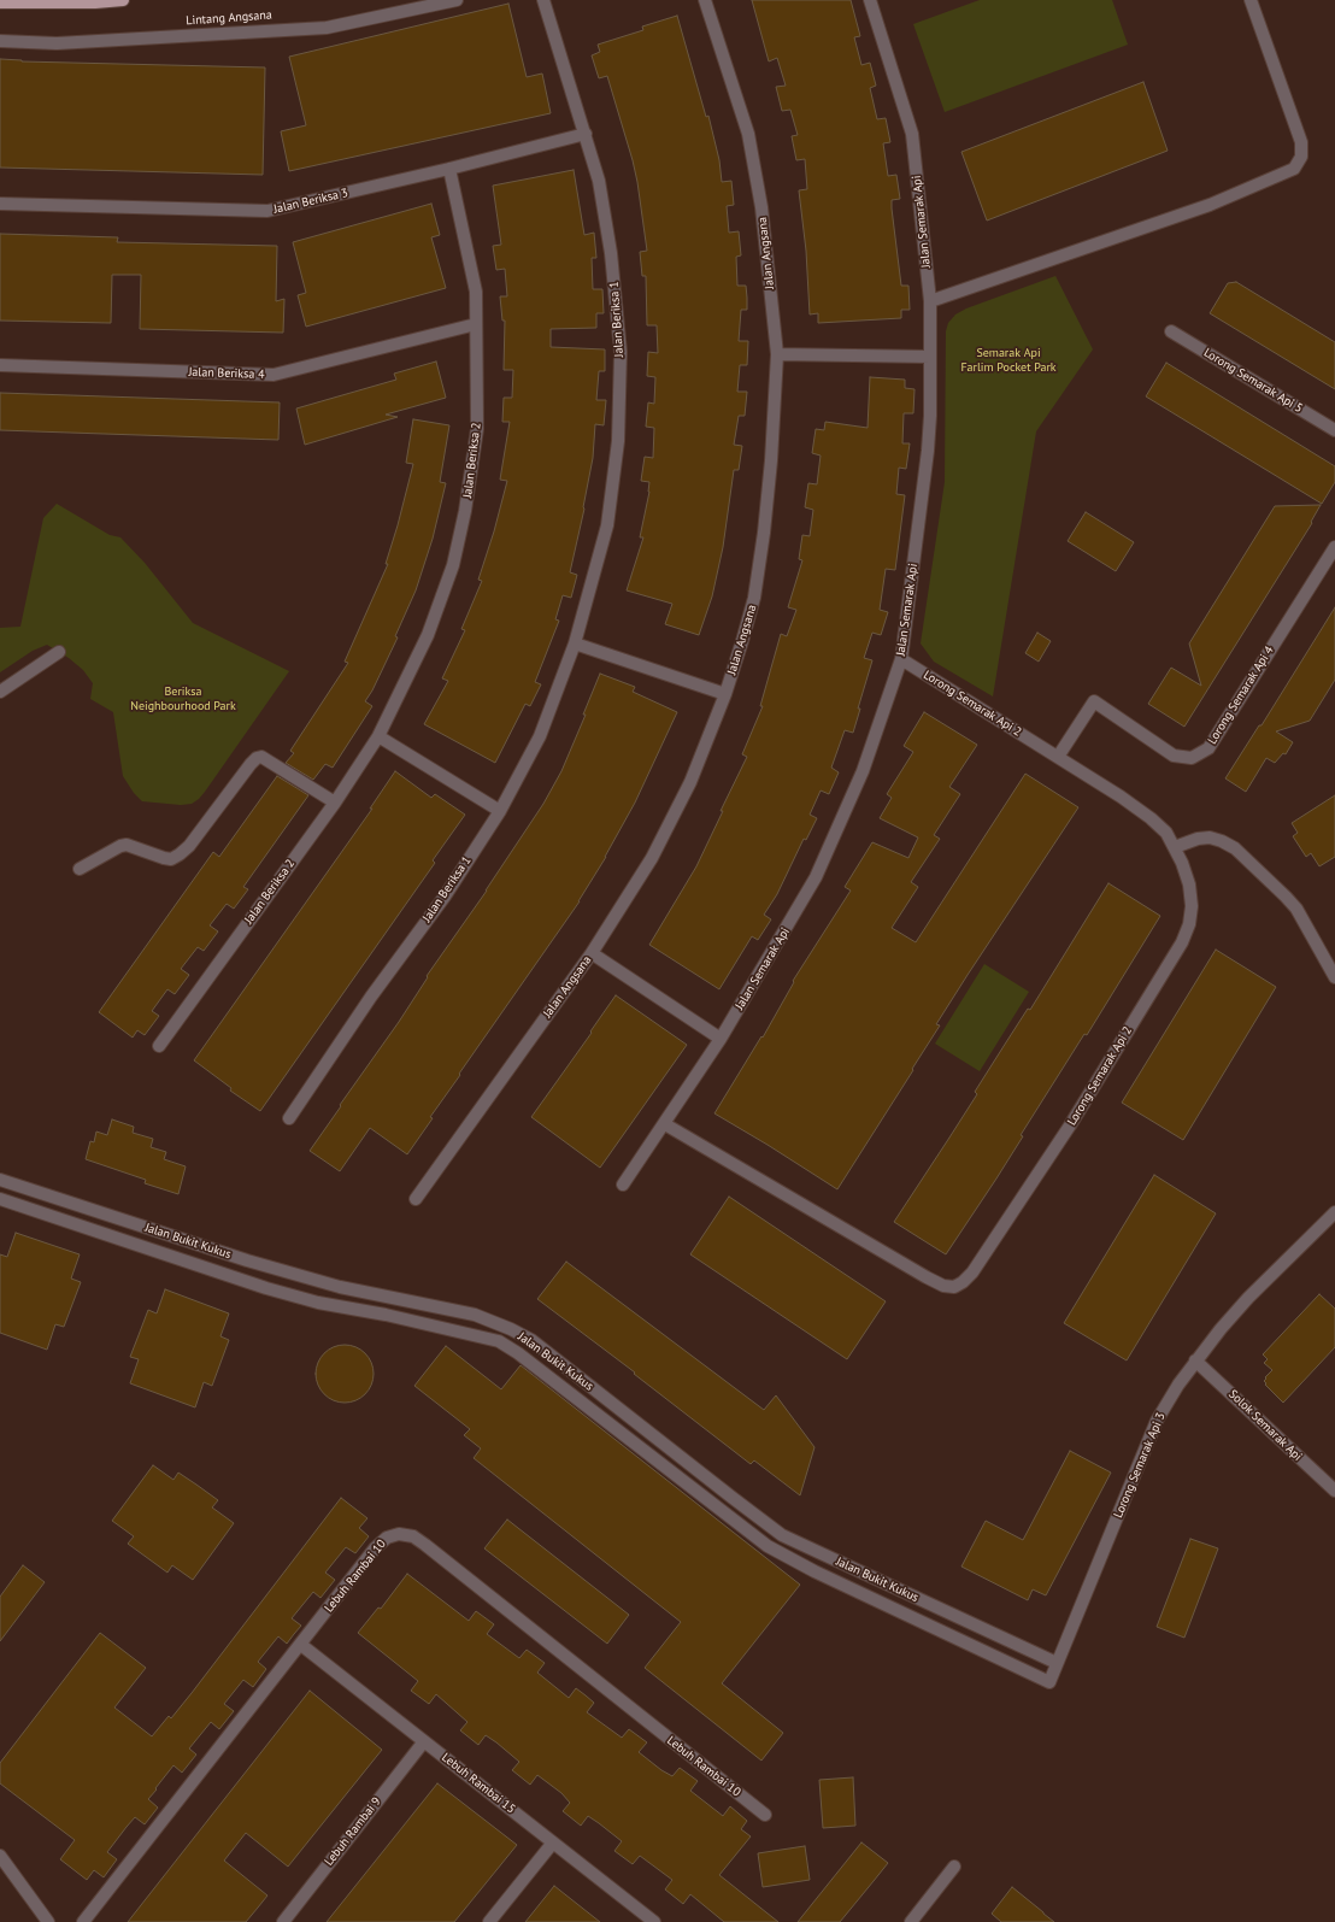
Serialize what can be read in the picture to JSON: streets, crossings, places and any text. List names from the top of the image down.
{
  "streets": {
    "street": [
      "Lintang Angsana",
      "Jalan Beriksa 3",
      "Jalan Semarak Api",
      "Jalan Angsana",
      "Jalan Beriksa 1",
      "Jalan Beriksa 4",
      "Lorong Semarak Api 5",
      "Jalan Beriksa 2",
      "Lorong Semarak Api 4",
      "Lorong Semarak Api 2",
      "Jalan Bukit Kukus",
      "Solok Semarak Api",
      "Lorong Semarak Api 3",
      "Lebuh Rambai 10",
      "Lebuh Rambai 15",
      "Lebuh Rambai 9"
    ]
  },
  "crossings": [
    ["Jalan Beriksa 3", "Jalan Beriksa 1"],
    ["Jalan Beriksa 3", "Jalan Beriksa 2"],
    ["Jalan Semarak Api", "Lorong Semarak Api 2"],
    ["Jalan Beriksa 4", "Jalan Beriksa 2"],
    ["Lorong Semarak Api 4", "Lorong Semarak Api 2"],
    ["Jalan Bukit Kukus", "Lorong Semarak Api 3"],
    ["Solok Semarak Api", "Lorong Semarak Api 3"],
    ["Lebuh Rambai 10", "Lebuh Rambai 15"],
    ["Lebuh Rambai 15", "Lebuh Rambai 9"]
  ],
  "parks": ["Semarak Api Farlim Pocket Park", "Beriksa Neighbourhood Park"]
}
